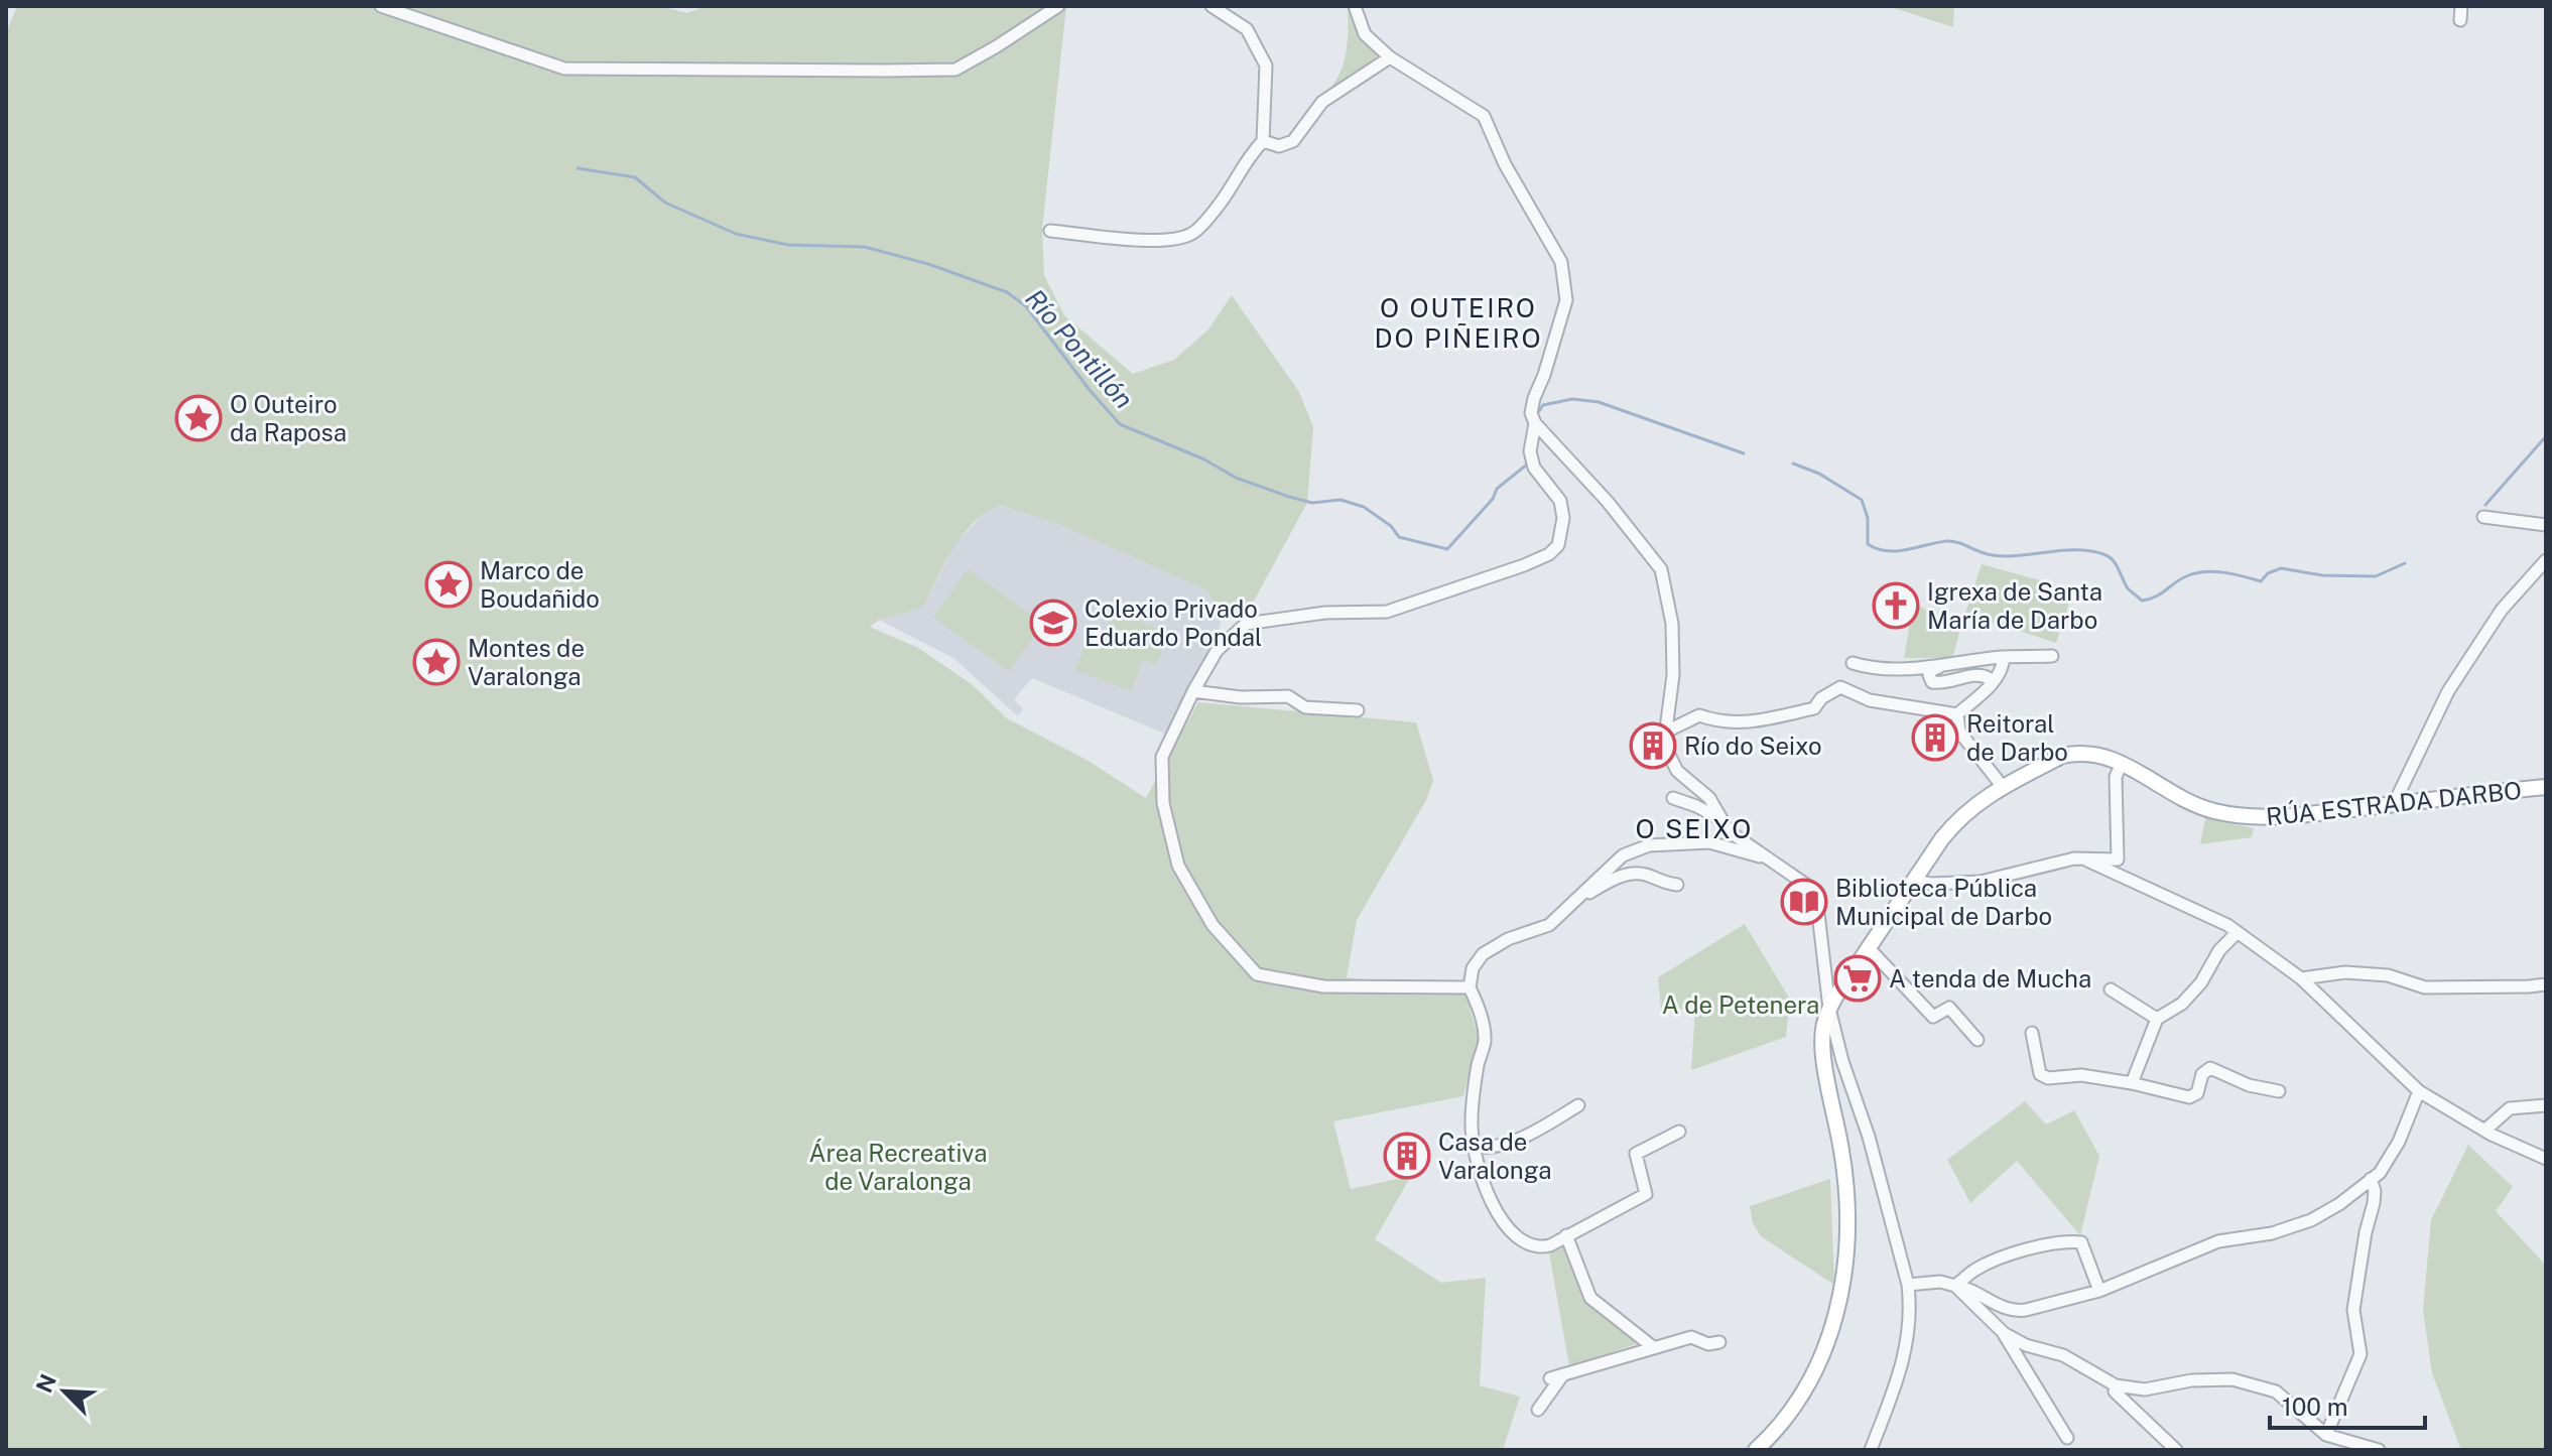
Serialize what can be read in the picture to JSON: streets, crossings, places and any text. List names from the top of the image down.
{
  "streets": {
    "main road": ["RÚA ESTRADA DARBO"]
  },
  "districts": ["O OUTEIRO DO PIÑEIRO", "O SEIXO"],
  "water": ["Río Pontillón"],
  "parks": ["A de Petenera", "Área Recreativa de Varalonga"],
  "places": {
    "place": ["O Outeiro da Raposa", "Marco de Boudañido", "Montes de Varalonga"],
    "church": ["Igrexa de Santa María de Darbo"],
    "school or university": ["Colexio Privado Eduardo Pondal"],
    "building": ["Reitoral de Darbo", "Río do Seixo", "Casa de Varalonga"],
    "library": ["Biblioteca Pública Municipal de Darbo"],
    "supermarket": ["A tenda de Mucha"]
  },
  "scale_bar": "100 m",
  "north": "top left"
}
